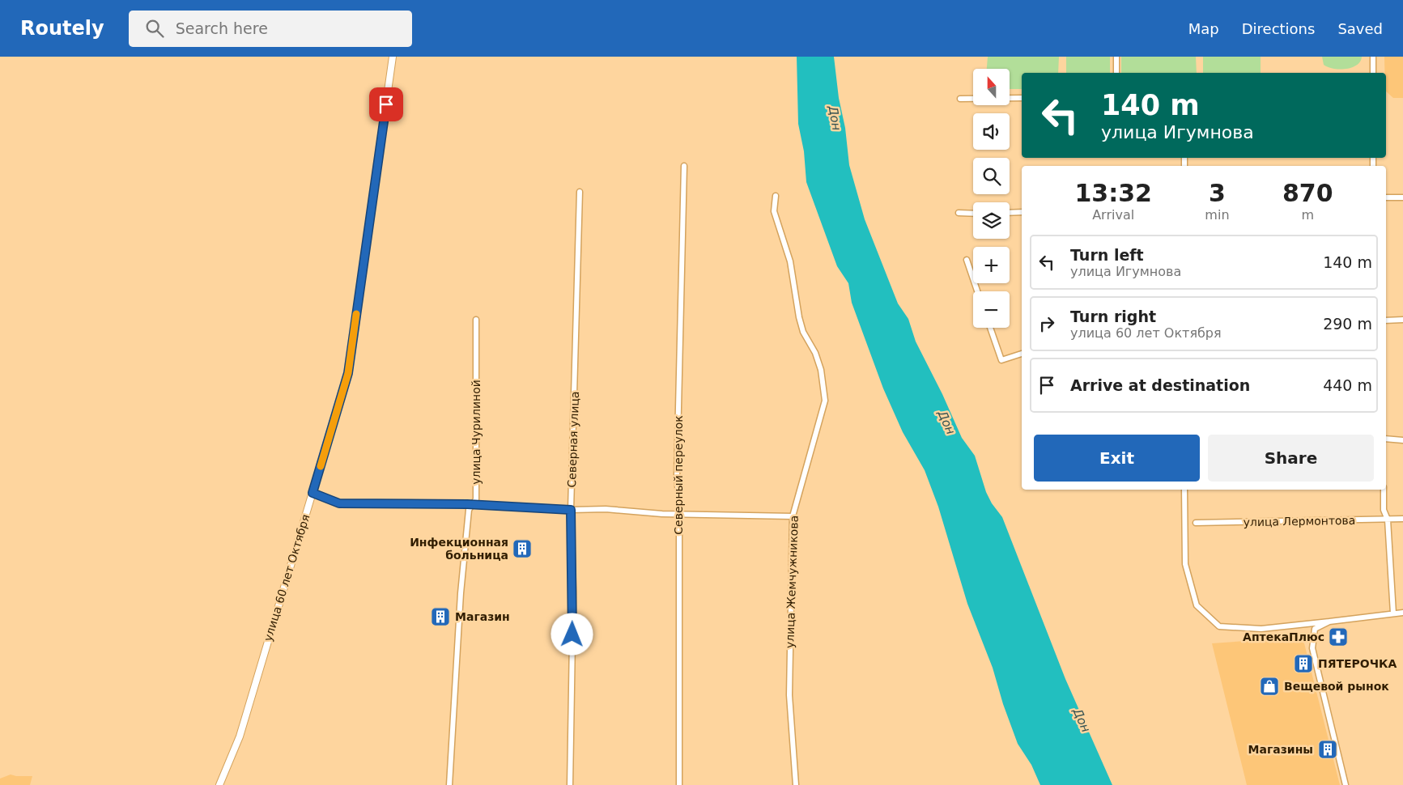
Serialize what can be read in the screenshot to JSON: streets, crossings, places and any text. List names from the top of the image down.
{
  "streets": {
    "street": [
      "улица Чурилиной",
      "Северная улица",
      "Северный переулок",
      "улица Лермонтова",
      "улица 60 лет Октября",
      "улица Жемчужникова"
    ]
  },
  "water": ["Дон"],
  "places": {
    "building": [
      "Инфекционная больница",
      "Магазин",
      "ПЯТЕРОЧКА",
      "Магазины"
    ],
    "pharmacy": ["АптекаПлюс"],
    "shop": ["Вещевой рынок"]
  },
  "north": "top",
  "page": {
    "header": "Routely",
    "search": "Search here",
    "nav": ["Map", "Directions", "Saved"],
    "map_buttons": ["+", "−"],
    "turn": ["140 m", "улица Игумнова"],
    "eta": [
      "13:32",
      "Arrival",
      "3",
      "min",
      "870",
      "m"
    ],
    "list": [
      {
        "name": "Turn left",
        "note": "улица Игумнова",
        "value": "140 m"
      },
      {
        "name": "Turn right",
        "note": "улица 60 лет Октября",
        "value": "290 m"
      },
      {
        "name": "Arrive at destination",
        "value": "440 m"
      }
    ],
    "buttons": ["Exit", "Share"]
  }
}
